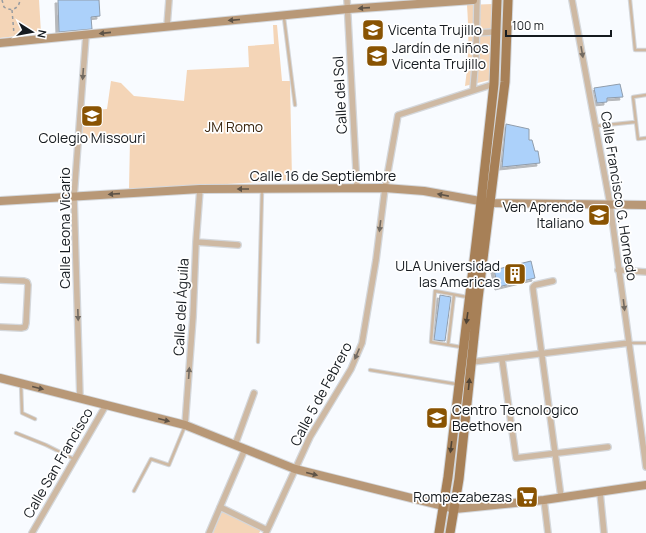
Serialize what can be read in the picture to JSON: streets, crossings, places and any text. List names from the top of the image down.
{
  "streets": {
    "main road": ["Calle 16 de Septiembre"],
    "street": [
      "Calle del Sol",
      "Calle Francisco G. Hornedo",
      "Calle Leona Vicario",
      "Calle del Águila",
      "Calle 5 de Febrero",
      "Calle San Francisco"
    ]
  },
  "crossings": [
    ["Calle del Sol", "Calle 16 de Septiembre"],
    ["Calle 16 de Septiembre", "Calle Francisco G. Hornedo"],
    ["Calle 16 de Septiembre", "Calle Leona Vicario"],
    ["Calle 16 de Septiembre", "Calle del Águila"],
    ["Calle 16 de Septiembre", "Calle 5 de Febrero"]
  ],
  "one_way": [
    "Calle 16 de Septiembre",
    "Calle Francisco G. Hornedo",
    "Calle Leona Vicario",
    "Calle del Águila",
    "Calle 5 de Febrero"
  ],
  "parks": ["JM Romo"],
  "places": {
    "school or university": [
      "Vicenta Trujillo",
      "Jardín de niños Vicenta Trujillo",
      "Colegio Missouri",
      "Ven Aprende Italiano",
      "Centro Tecnologico Beethoven"
    ],
    "building": ["ULA Universidad las Americas"],
    "supermarket": ["Rompezabezas"]
  },
  "scale_bar": "100 m",
  "north": "right"
}
